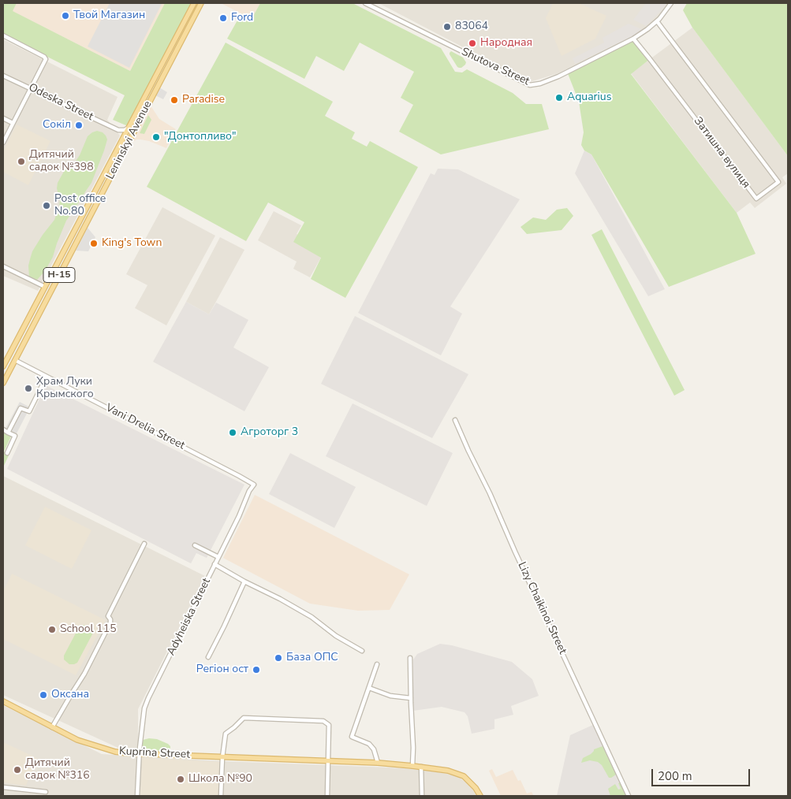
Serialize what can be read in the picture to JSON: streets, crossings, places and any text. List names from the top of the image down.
{
  "streets": {
    "main road": ["Leninskyi Avenue", "Н-15", "Kuprina Street"],
    "street": [
      "Shutova Street",
      "Odeska Street",
      "Затишна вулиця",
      "Vani Drelia Street",
      "Lizy Chaikinoi Street",
      "Adyheiska Street"
    ]
  },
  "crossings": [
    ["Shutova Street", "Затишна вулиця"],
    ["Leninskyi Avenue", "Vani Drelia Street"],
    ["Vani Drelia Street", "Adyheiska Street"],
    ["Adyheiska Street", "Kuprina Street"]
  ],
  "places": [
    "Твой Магазин",
    "Ford",
    "83064",
    "Народная",
    "Aquarius",
    "Paradise",
    "Сокіл",
    "\"Донтопливо\"",
    "Дитячий садок №398",
    "Post office No.80",
    "King's Town",
    "Храм Луки Крымского",
    "Агроторг 3",
    "School 115",
    "База ОПС",
    "Регіон ост",
    "Оксана",
    "Дитячий садок №316",
    "Школа №90"
  ],
  "scale_bar": "200 m"
}
